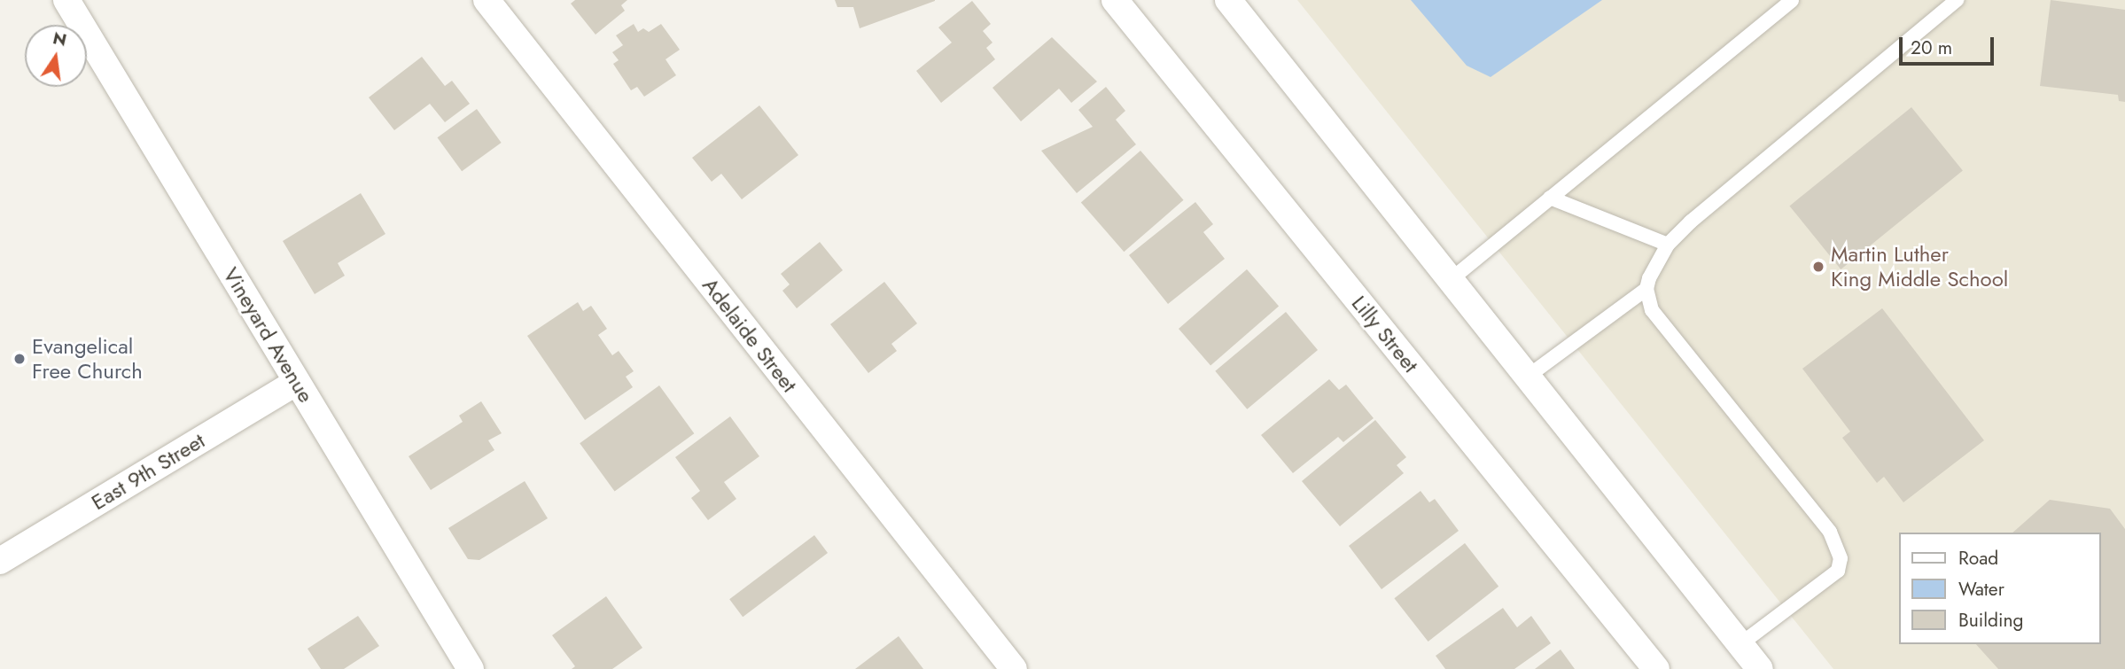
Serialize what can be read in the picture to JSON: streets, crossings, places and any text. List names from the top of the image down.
{
  "streets": {
    "street": [
      "Lilly Street",
      "Vineyard Avenue",
      "Adelaide Street",
      "East 9th Street"
    ]
  },
  "crossings": [
    ["Vineyard Avenue", "East 9th Street"]
  ],
  "places": ["Martin Luther King Middle School", "Evangelical Free Church"],
  "legend": ["Road", "Water", "Building"],
  "scale_bar": "20 m",
  "north": "top"
}
